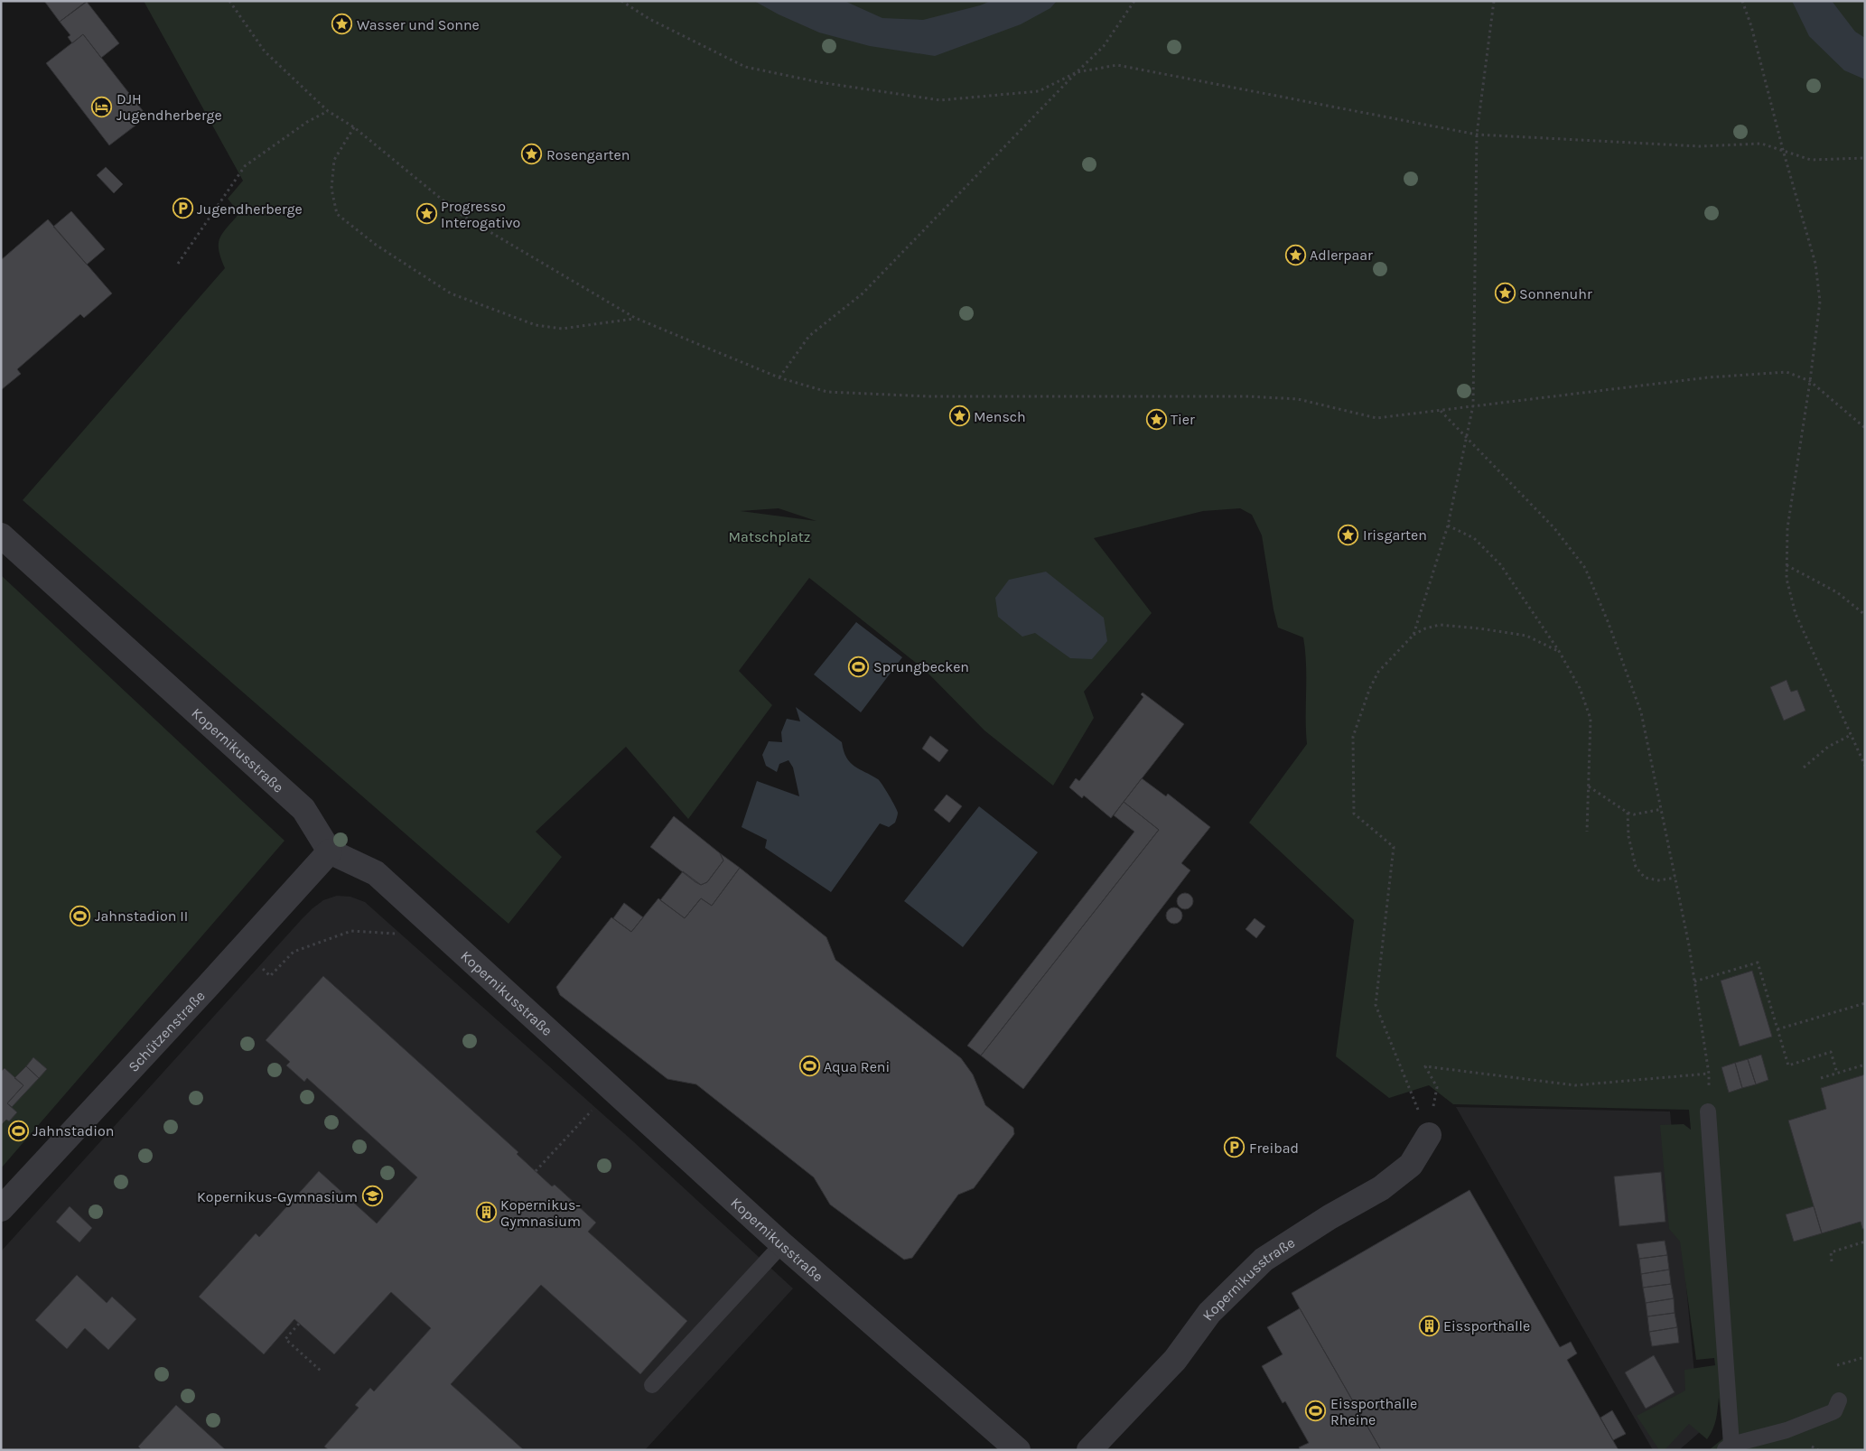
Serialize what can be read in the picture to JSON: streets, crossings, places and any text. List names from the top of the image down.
{
  "streets": {
    "street": ["Kopernikusstraße", "Schützenstraße"]
  },
  "crossings": [
    ["Kopernikusstraße", "Schützenstraße"]
  ],
  "parks": ["Matschplatz"],
  "places": {
    "place": [
      "Wasser und Sonne",
      "Rosengarten",
      "Progresso Interogativo",
      "Adlerpaar",
      "Sonnenuhr",
      "Mensch",
      "Tier",
      "Irisgarten"
    ],
    "hotel": ["DJH Jugendherberge"],
    "parking": ["Jugendherberge", "Freibad"],
    "sports": [
      "Sprungbecken",
      "Jahnstadion II",
      "Aqua Reni",
      "Jahnstadion",
      "Eissporthalle Rheine"
    ],
    "school or university": ["Kopernikus-Gymnasium"],
    "building": ["Kopernikus- Gymnasium", "Eissporthalle"]
  }
}
